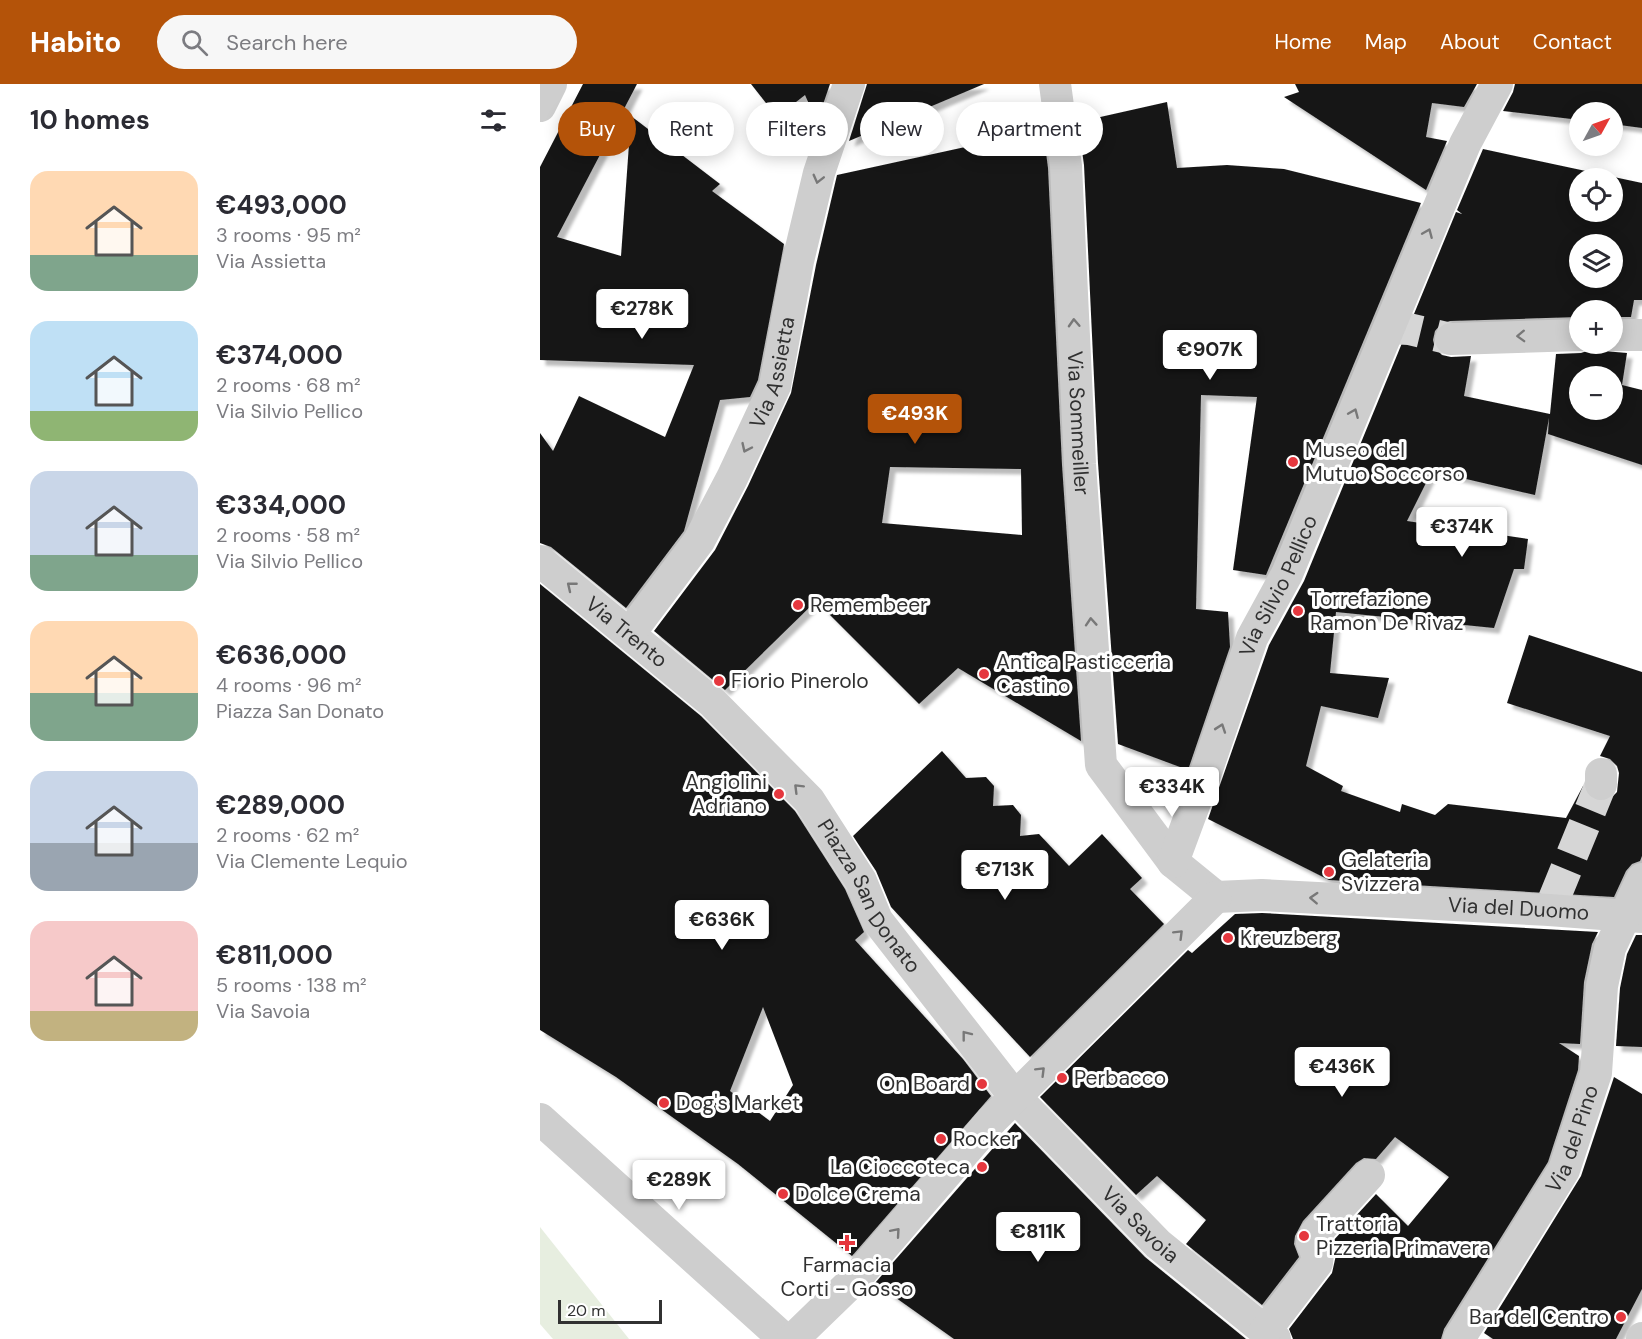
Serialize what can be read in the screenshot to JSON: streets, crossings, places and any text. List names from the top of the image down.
{
  "streets": {
    "street": [
      "Via Assietta",
      "Via Sommeiller",
      "Via Silvio Pellico",
      "Via Trento",
      "Piazza San Donato",
      "Via del Duomo",
      "Via del Pino",
      "Via Savoia"
    ]
  },
  "crossings": [
    ["Via Assietta", "Via Trento"],
    ["Via Sommeiller", "Via Silvio Pellico"],
    ["Via Trento", "Piazza San Donato"],
    ["Piazza San Donato", "Via Savoia"],
    ["Via del Duomo", "Via del Pino"]
  ],
  "one_way": [
    "Via Assietta",
    "Via Sommeiller",
    "Via Silvio Pellico",
    "Via Trento",
    "Piazza San Donato",
    "Via del Duomo"
  ],
  "places": {
    "other": [
      "Museo del Mutuo Soccorso",
      "Remembeer",
      "Torrefazione Ramon De Rivaz",
      "Antica Pasticceria Castino",
      "Fiorio Pinerolo",
      "Angiolini Adriano",
      "Gelateria Svizzera",
      "Kreuzberg",
      "Perbacco",
      "On Board",
      "Dog's Market",
      "Rocker",
      "La Cioccoteca",
      "Dolce Crema",
      "Trattoria Pizzeria Primavera",
      "Bar del Centro"
    ],
    "health": ["Farmacia Corti - Gosso"]
  },
  "scale_bar": "20 m",
  "north": "top right",
  "page": {
    "header": "Habito",
    "search": "Search here",
    "nav": [
      "Home",
      "Map",
      "About",
      "Contact"
    ],
    "heading": "10 homes",
    "map_buttons": ["+", "−"],
    "chip": [
      "Buy",
      "Rent",
      "Filters",
      "New",
      "Apartment"
    ],
    "list": [
      {
        "name": "€493,000",
        "note": "3 rooms · 95 m² · Via Assietta"
      },
      {
        "name": "€374,000",
        "note": "2 rooms · 68 m² · Via Silvio Pellico"
      },
      {
        "name": "€334,000",
        "note": "2 rooms · 58 m² · Via Silvio Pellico"
      },
      {
        "name": "€636,000",
        "note": "4 rooms · 96 m² · Piazza San Donato"
      },
      {
        "name": "€289,000",
        "note": "2 rooms · 62 m² · Via Clemente Lequio"
      },
      {
        "name": "€811,000",
        "note": "5 rooms · 138 m² · Via Savoia"
      }
    ],
    "price": [
      "€278K",
      "€907K",
      "€493K",
      "€374K",
      "€334K",
      "€713K",
      "€636K",
      "€436K",
      "€289K",
      "€811K"
    ],
    "scale": "20 m"
  }
}
